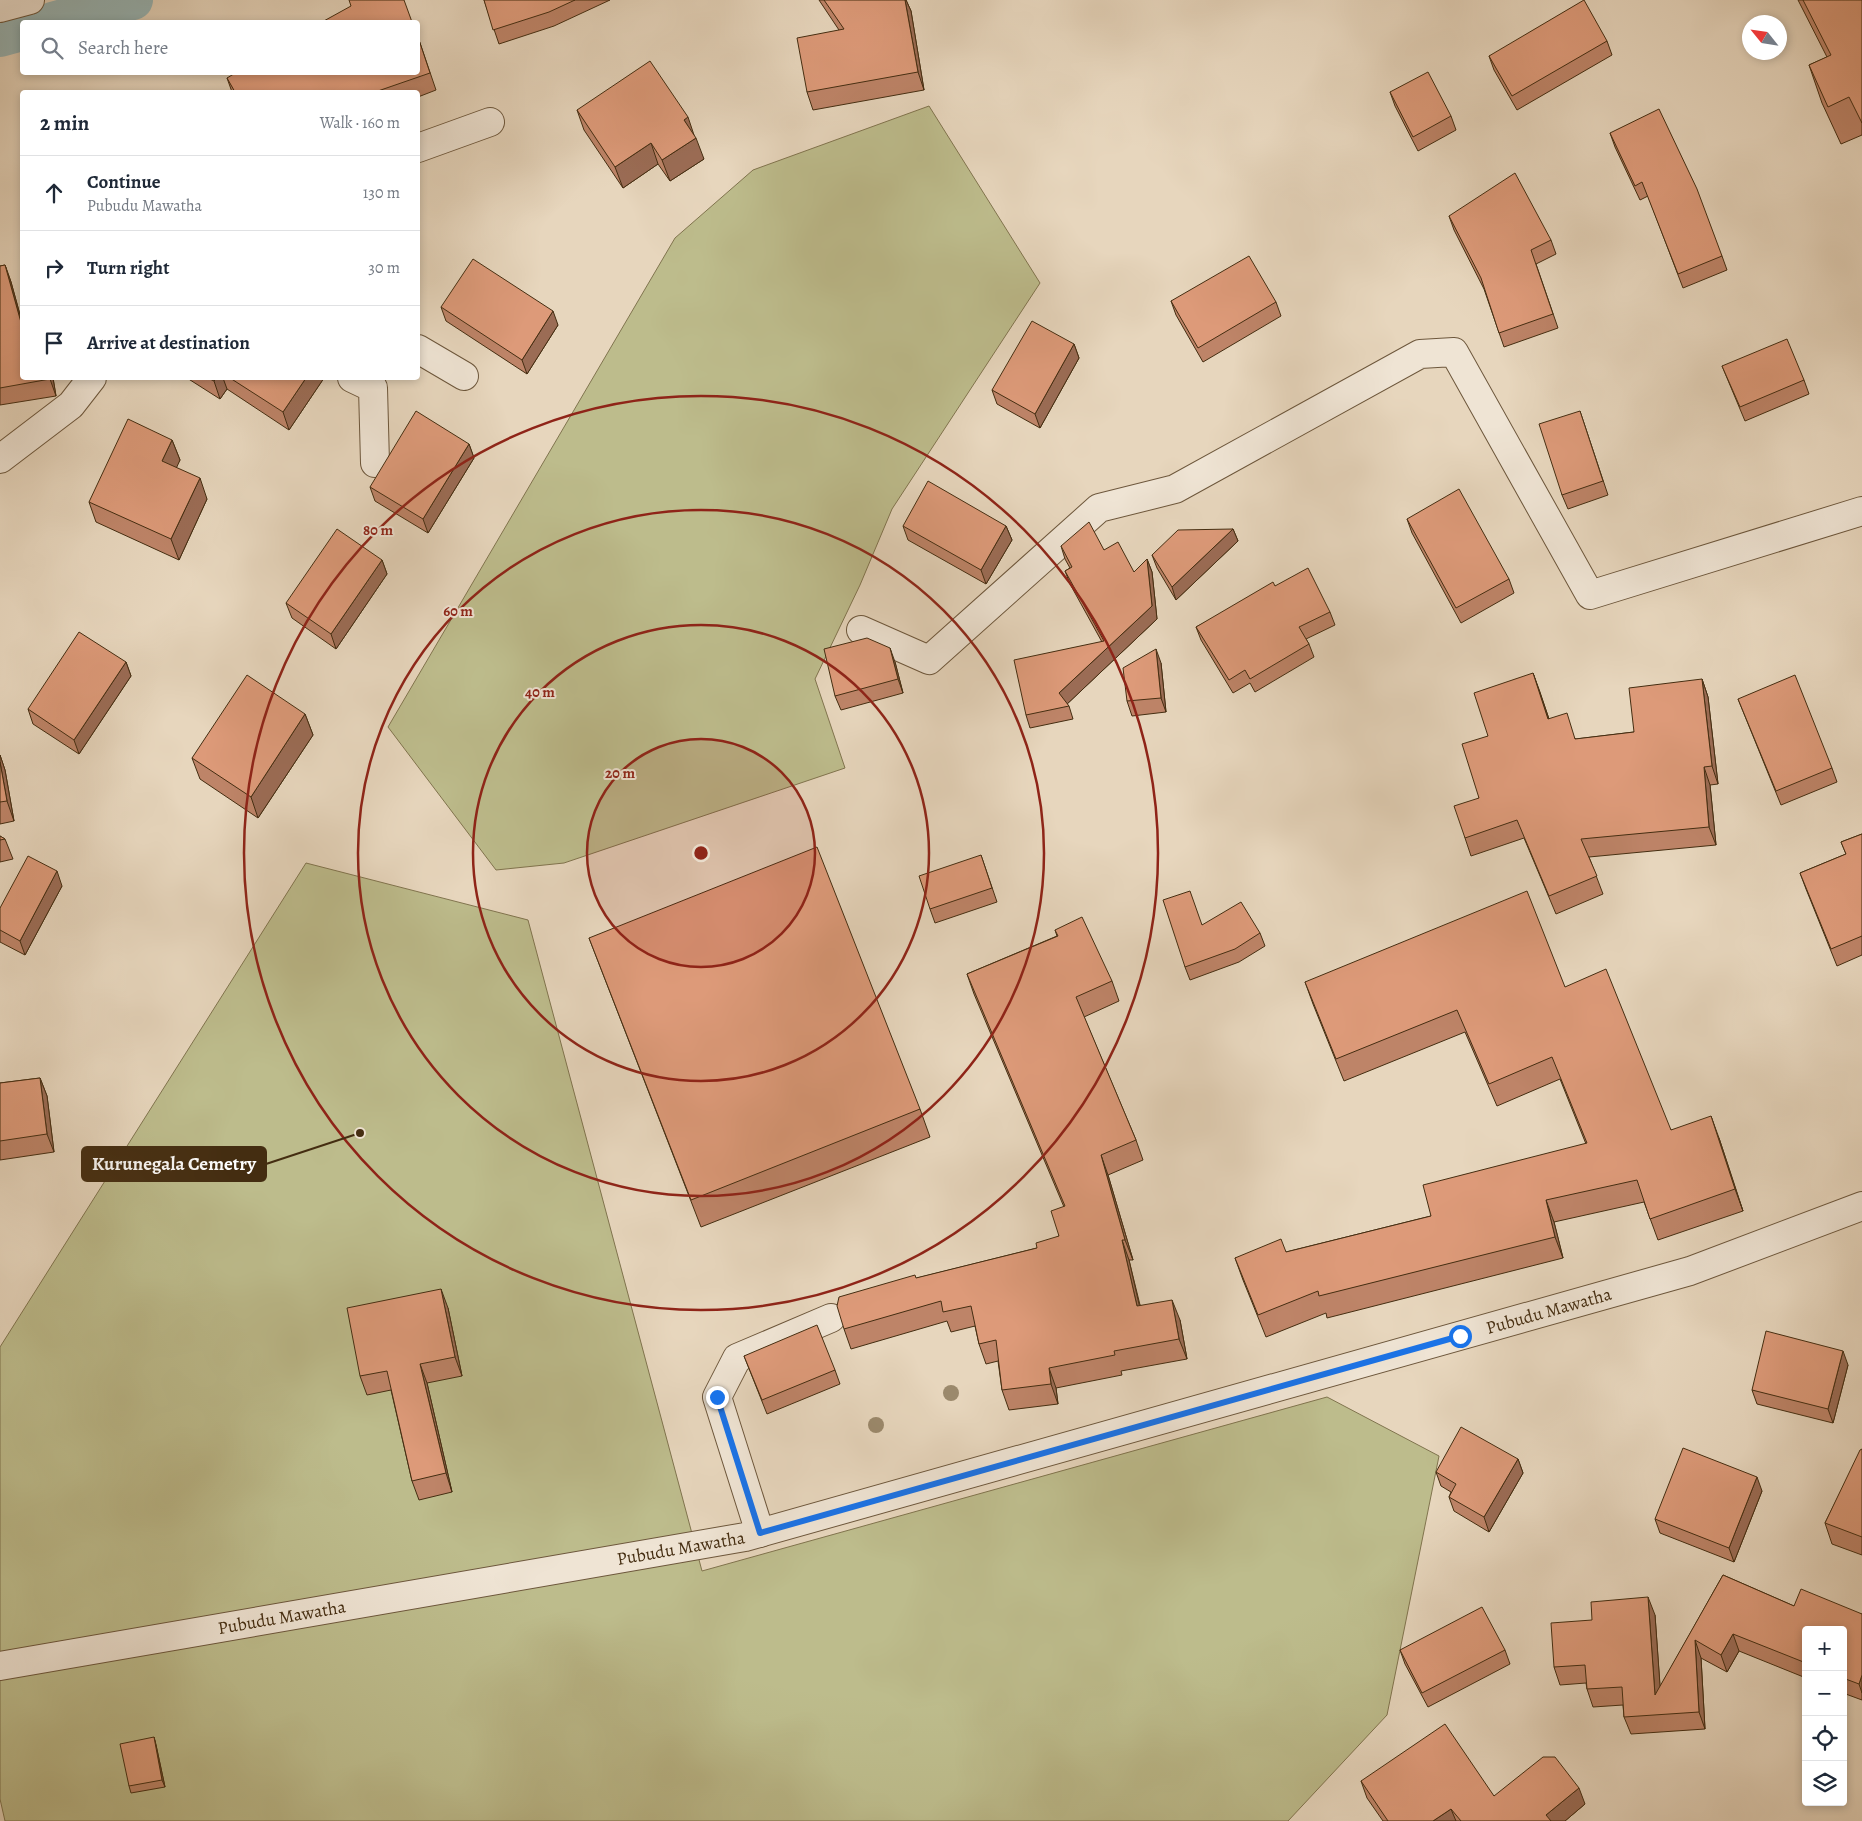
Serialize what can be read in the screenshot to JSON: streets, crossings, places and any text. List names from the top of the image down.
{
  "streets": {
    "street": ["Pubudu Mawatha"]
  },
  "places": ["Kurunegala Cemetry"],
  "north": "top left",
  "page": {
    "search": "Search here",
    "heading": ["2 min", "Walk · 160 m"],
    "list": [
      ["Continue", "Pubudu Mawatha", "130 m"],
      ["Turn right", "30 m"],
      "Arrive at destination"
    ],
    "map_buttons": ["+", "−"]
  },
  "rings": [
    "80 m",
    "60 m",
    "40 m",
    "20 m"
  ]
}
